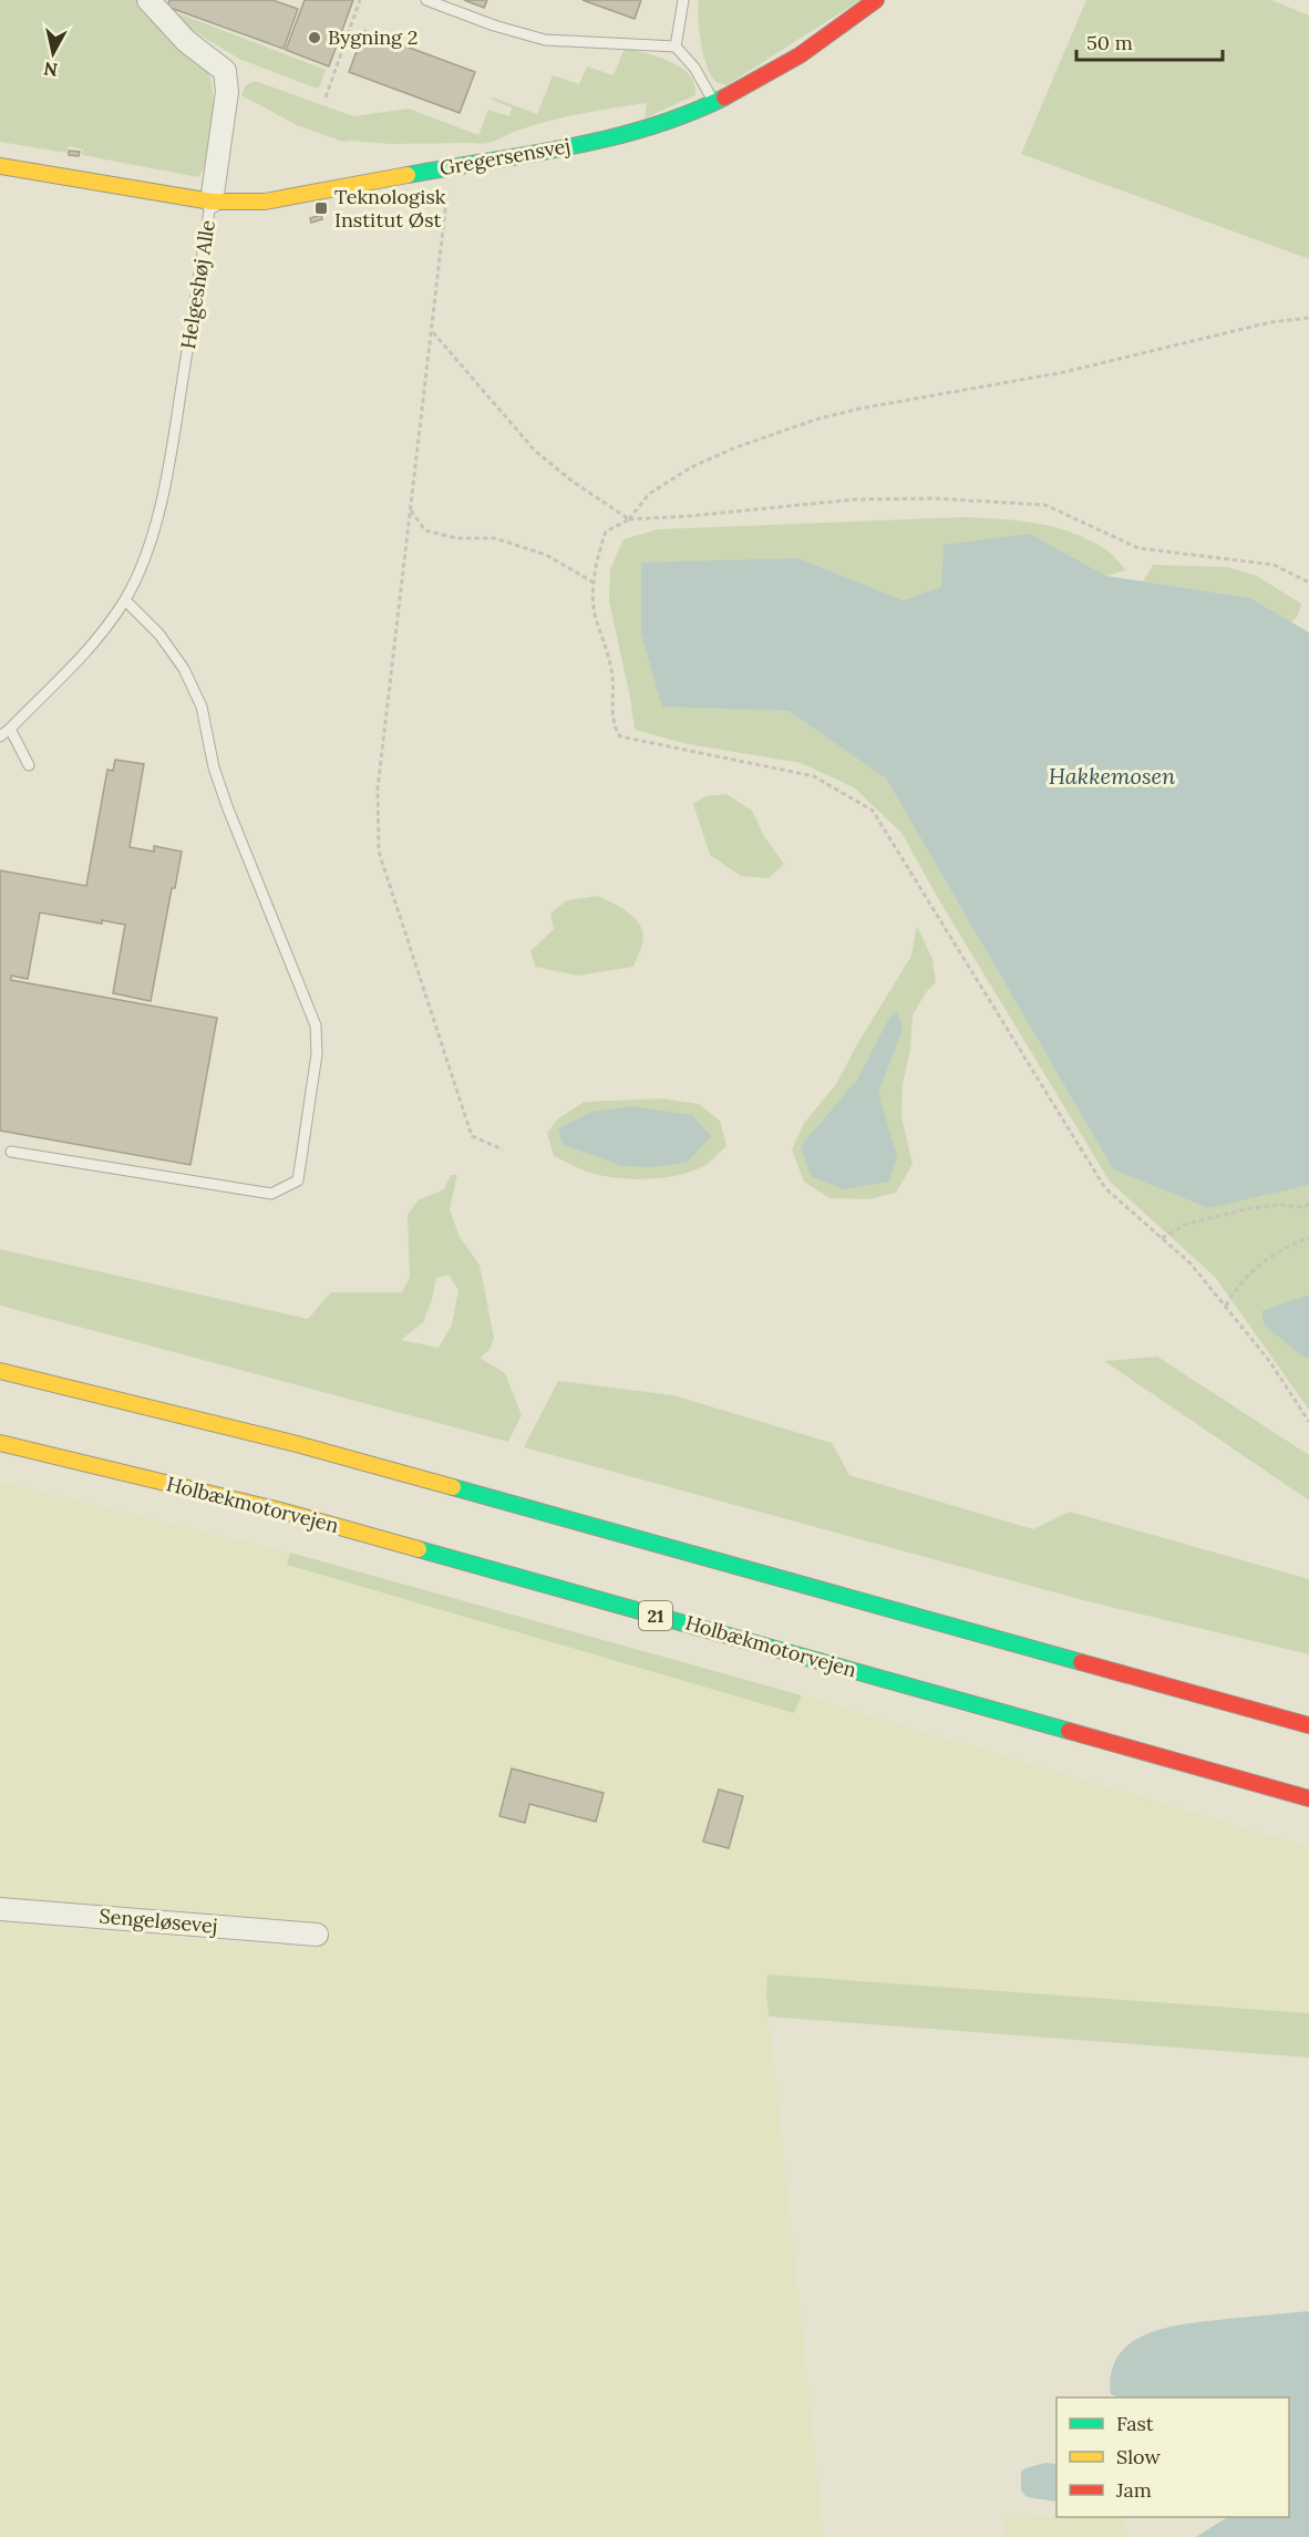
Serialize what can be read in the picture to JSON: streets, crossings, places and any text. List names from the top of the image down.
{
  "streets": {
    "main road": [
      "Gregersensvej",
      "Helgeshøj Alle",
      "Holbækmotorvejen",
      "21"
    ],
    "street": ["Sengeløsevej"]
  },
  "crossings": [
    ["Gregersensvej", "Helgeshøj Alle"]
  ],
  "water": ["Hakkemosen"],
  "places": {
    "other": ["Bygning 2"],
    "transit": ["Teknologisk Institut Øst"]
  },
  "legend": ["Fast", "Slow", "Jam"],
  "scale_bar": "50 m",
  "north": "bottom"
}
